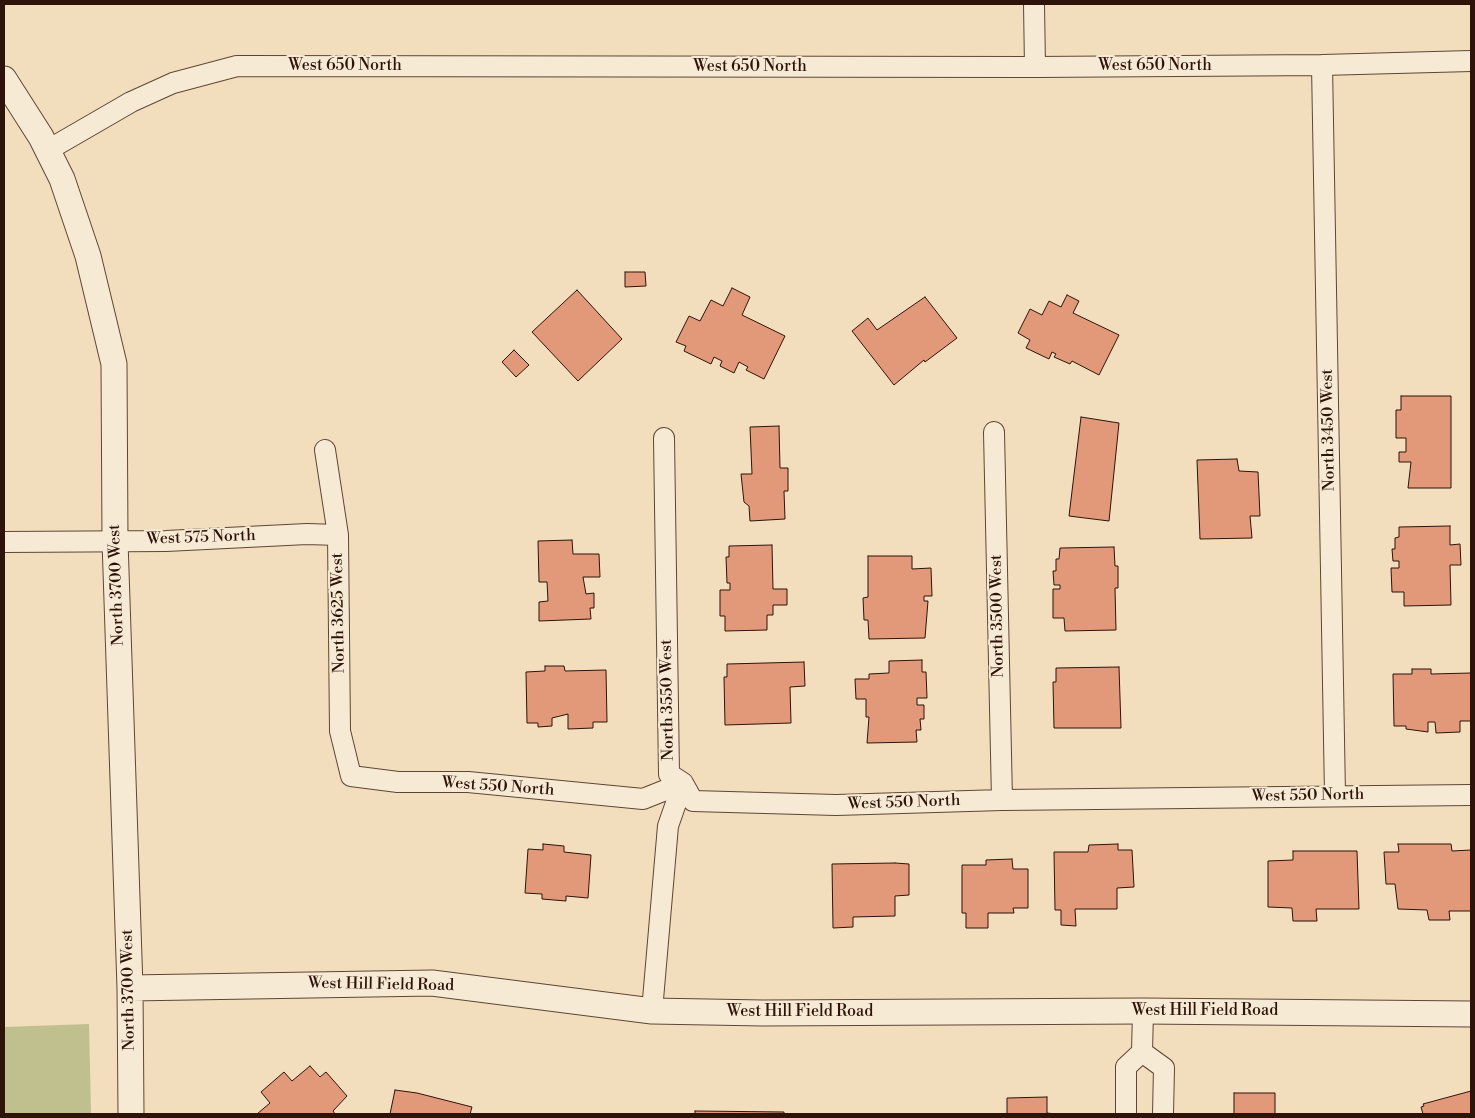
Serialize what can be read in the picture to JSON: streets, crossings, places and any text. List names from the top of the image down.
{
  "streets": {
    "street": [
      "West 650 North",
      "North 3450 West",
      "West 575 North",
      "North 3700 West",
      "North 3625 West",
      "North 3500 West",
      "North 3550 West",
      "West 550 North",
      "West Hill Field Road"
    ]
  },
  "crossings": [
    ["West 650 North", "North 3450 West"],
    ["West 650 North", "North 3700 West"],
    ["North 3450 West", "West 550 North"],
    ["West 575 North", "North 3700 West"],
    ["West 575 North", "North 3625 West"],
    ["North 3700 West", "West Hill Field Road"],
    ["North 3625 West", "West 550 North"],
    ["North 3500 West", "West 550 North"],
    ["North 3550 West", "West 550 North"],
    ["North 3550 West", "West Hill Field Road"]
  ]
}
